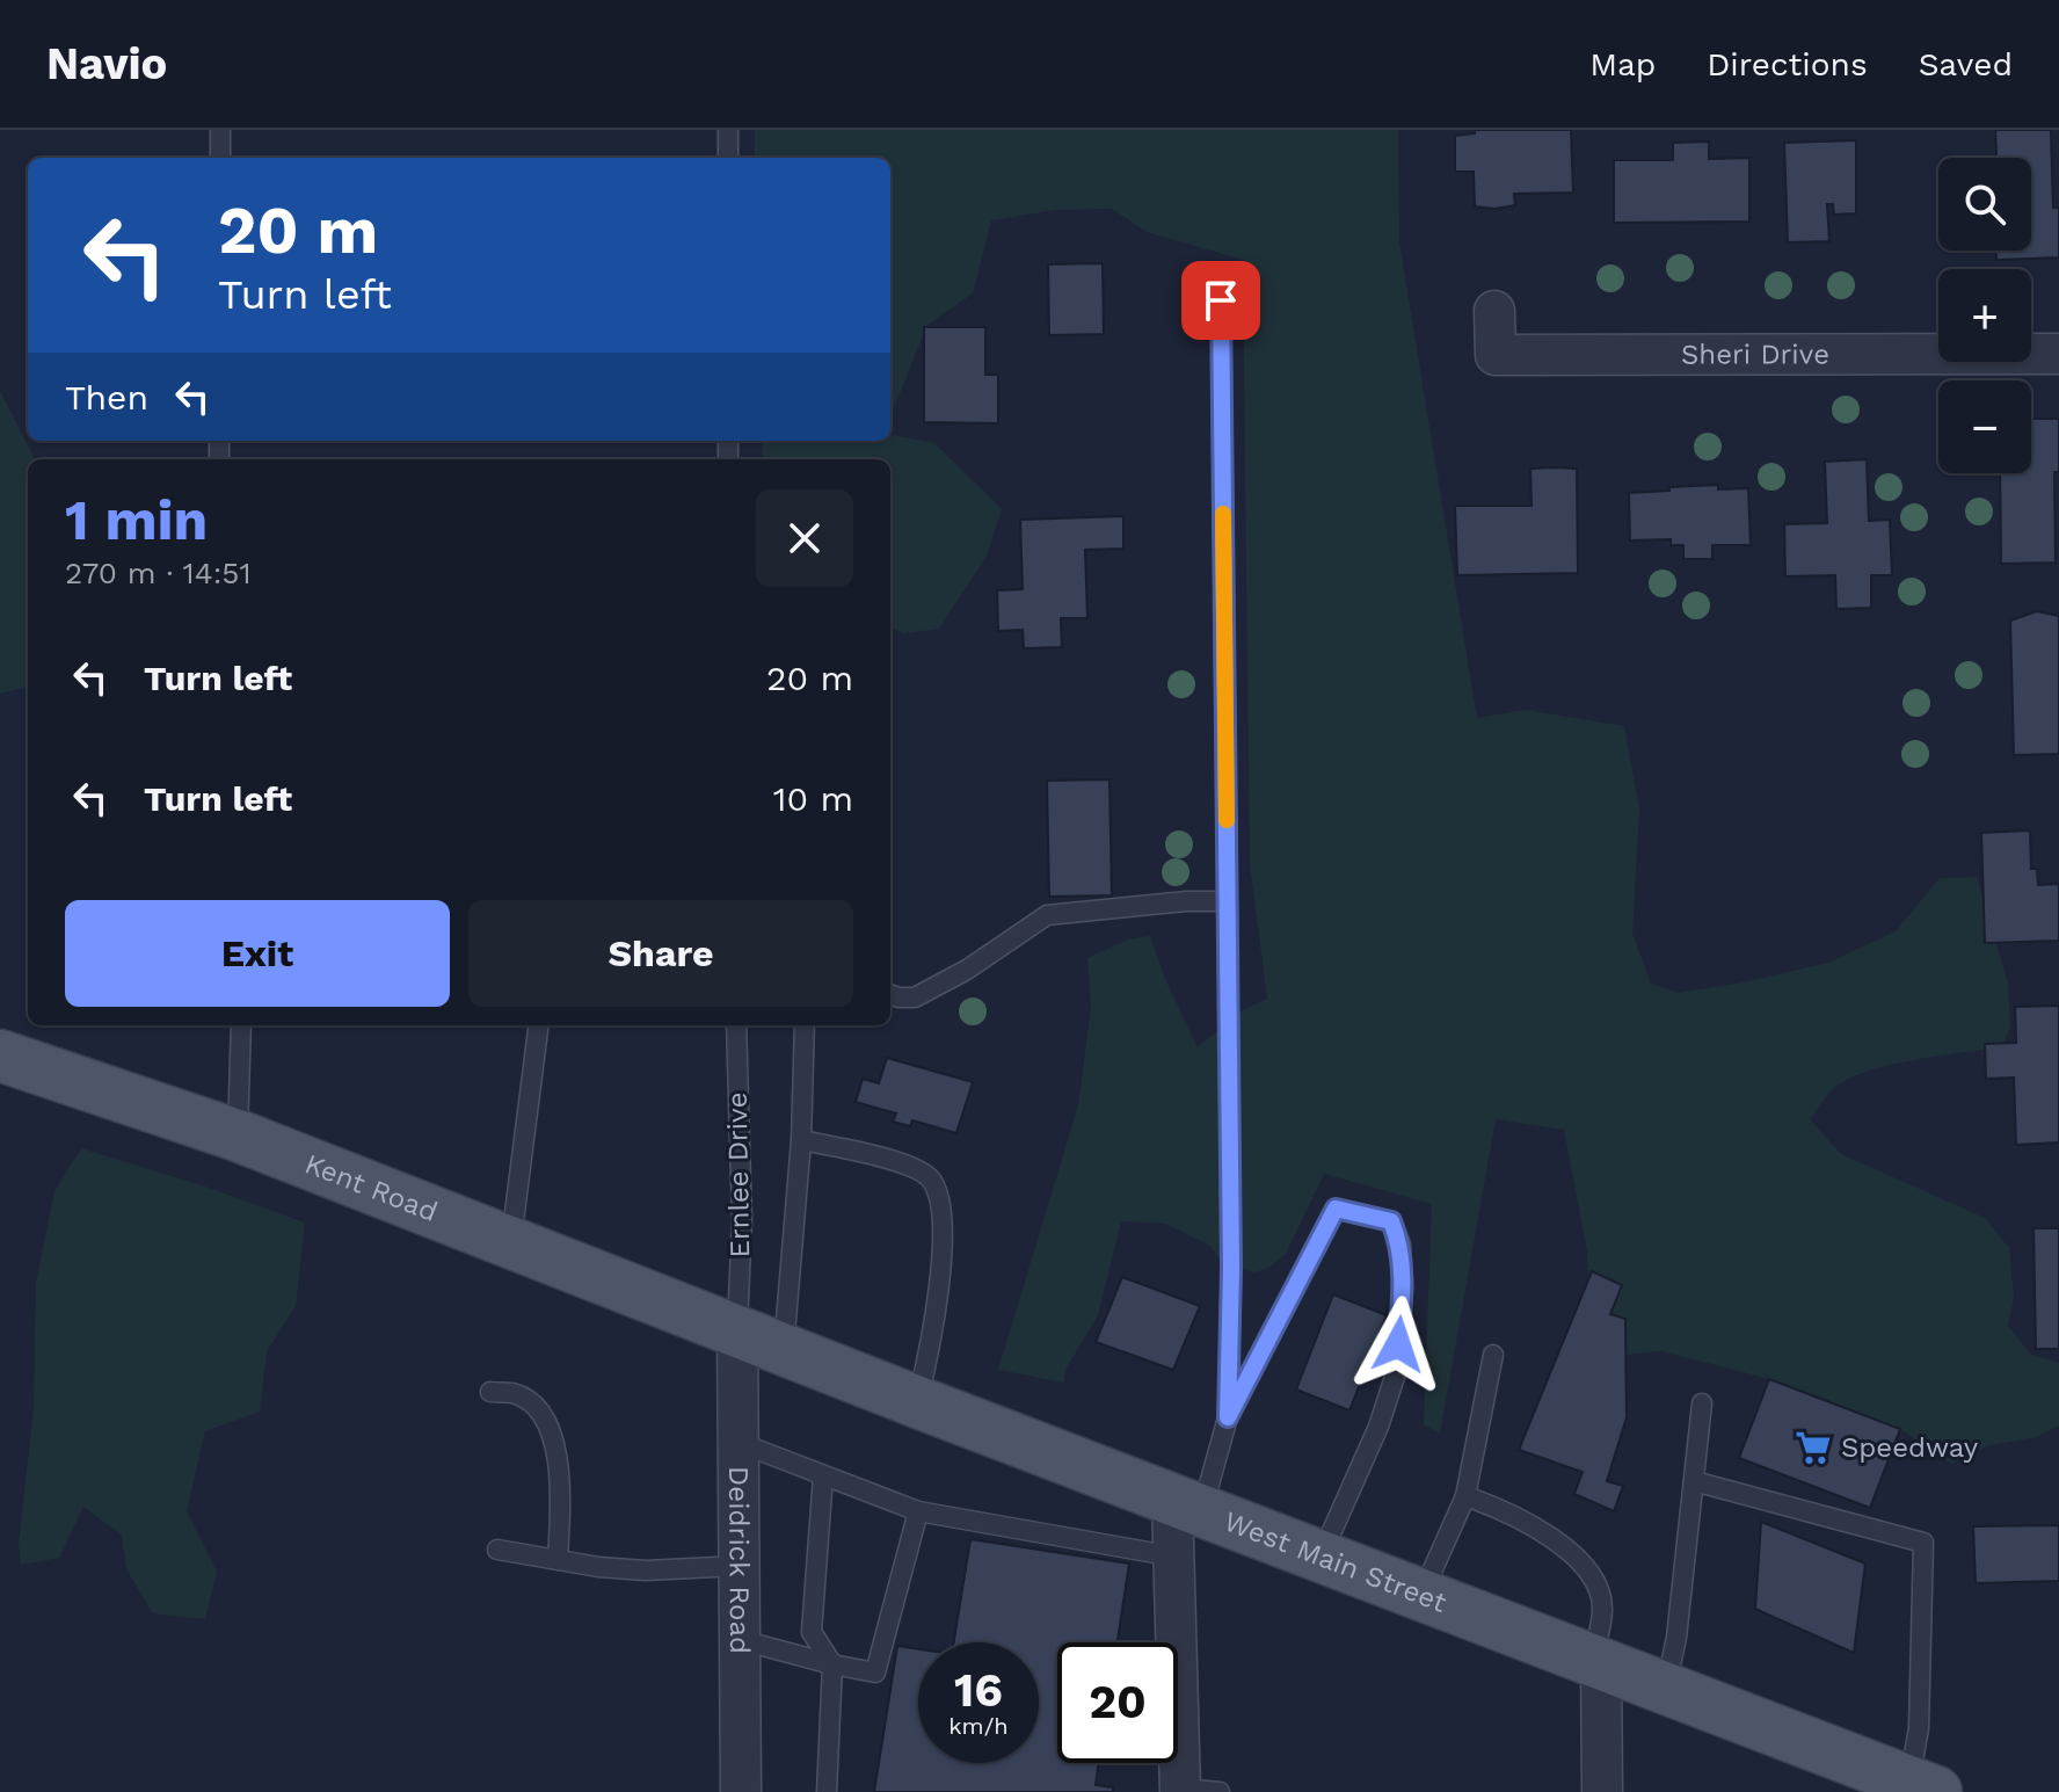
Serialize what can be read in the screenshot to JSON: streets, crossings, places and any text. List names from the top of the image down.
{
  "streets": {
    "main road": ["Kent Road", "West Main Street"],
    "street": ["Sheri Drive", "Deidrick Road"],
    "lane": ["Ernlee Drive"]
  },
  "crossings": [
    ["Ernlee Drive", "Kent Road"],
    ["Ernlee Drive", "Deidrick Road"],
    ["Ernlee Drive", "West Main Street"],
    ["Kent Road", "Deidrick Road"],
    ["Kent Road", "West Main Street"],
    ["Deidrick Road", "West Main Street"]
  ],
  "places": {
    "supermarket": ["Speedway"]
  },
  "page": {
    "header": "Navio",
    "nav": ["Map", "Directions", "Saved"],
    "map_buttons": ["+", "−"],
    "turn": ["20 m", "Turn left"],
    "then": "Then",
    "heading": ["1 min", "270 m · 14:51"],
    "list": [
      {
        "name": "Turn left",
        "value": "20 m"
      },
      {
        "name": "Turn left",
        "value": "10 m"
      }
    ],
    "buttons": ["Exit", "Share"],
    "speed": "16 km/h",
    "limit": "20"
  }
}
